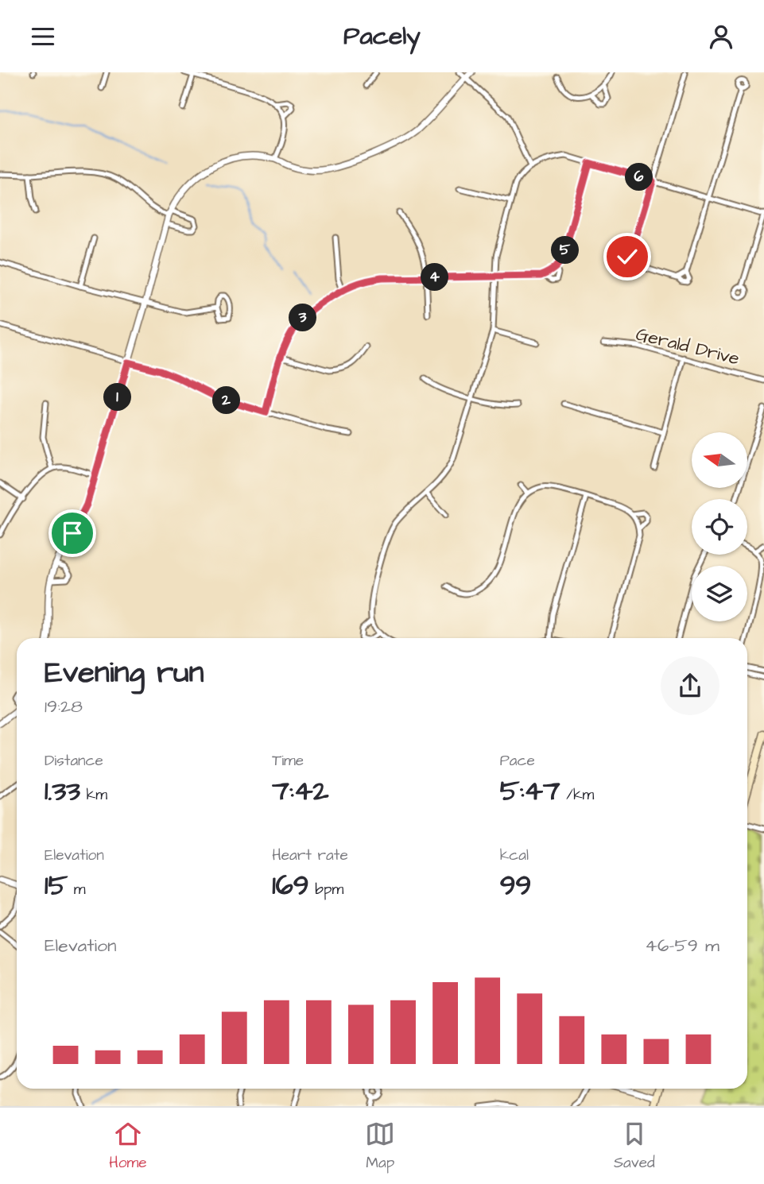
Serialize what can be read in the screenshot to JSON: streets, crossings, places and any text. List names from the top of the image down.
{
  "streets": {
    "street": ["Gerald Drive"]
  },
  "north": "left",
  "page": {
    "header": "Pacely",
    "pins": [
      "6",
      "5",
      "4",
      "3",
      "1",
      "2"
    ],
    "heading": ["Evening run", "19:28"],
    "stats": [
      ["Distance", "1.33 km"],
      ["Time", "7:42"],
      ["Pace", "5:47 /km"],
      ["Elevation", "15 m"],
      ["Heart rate", "169 bpm"],
      ["kcal", "99"]
    ],
    "chart": ["Elevation", "46–59 m"],
    "tabs": ["Home", "Map", "Saved"]
  }
}
